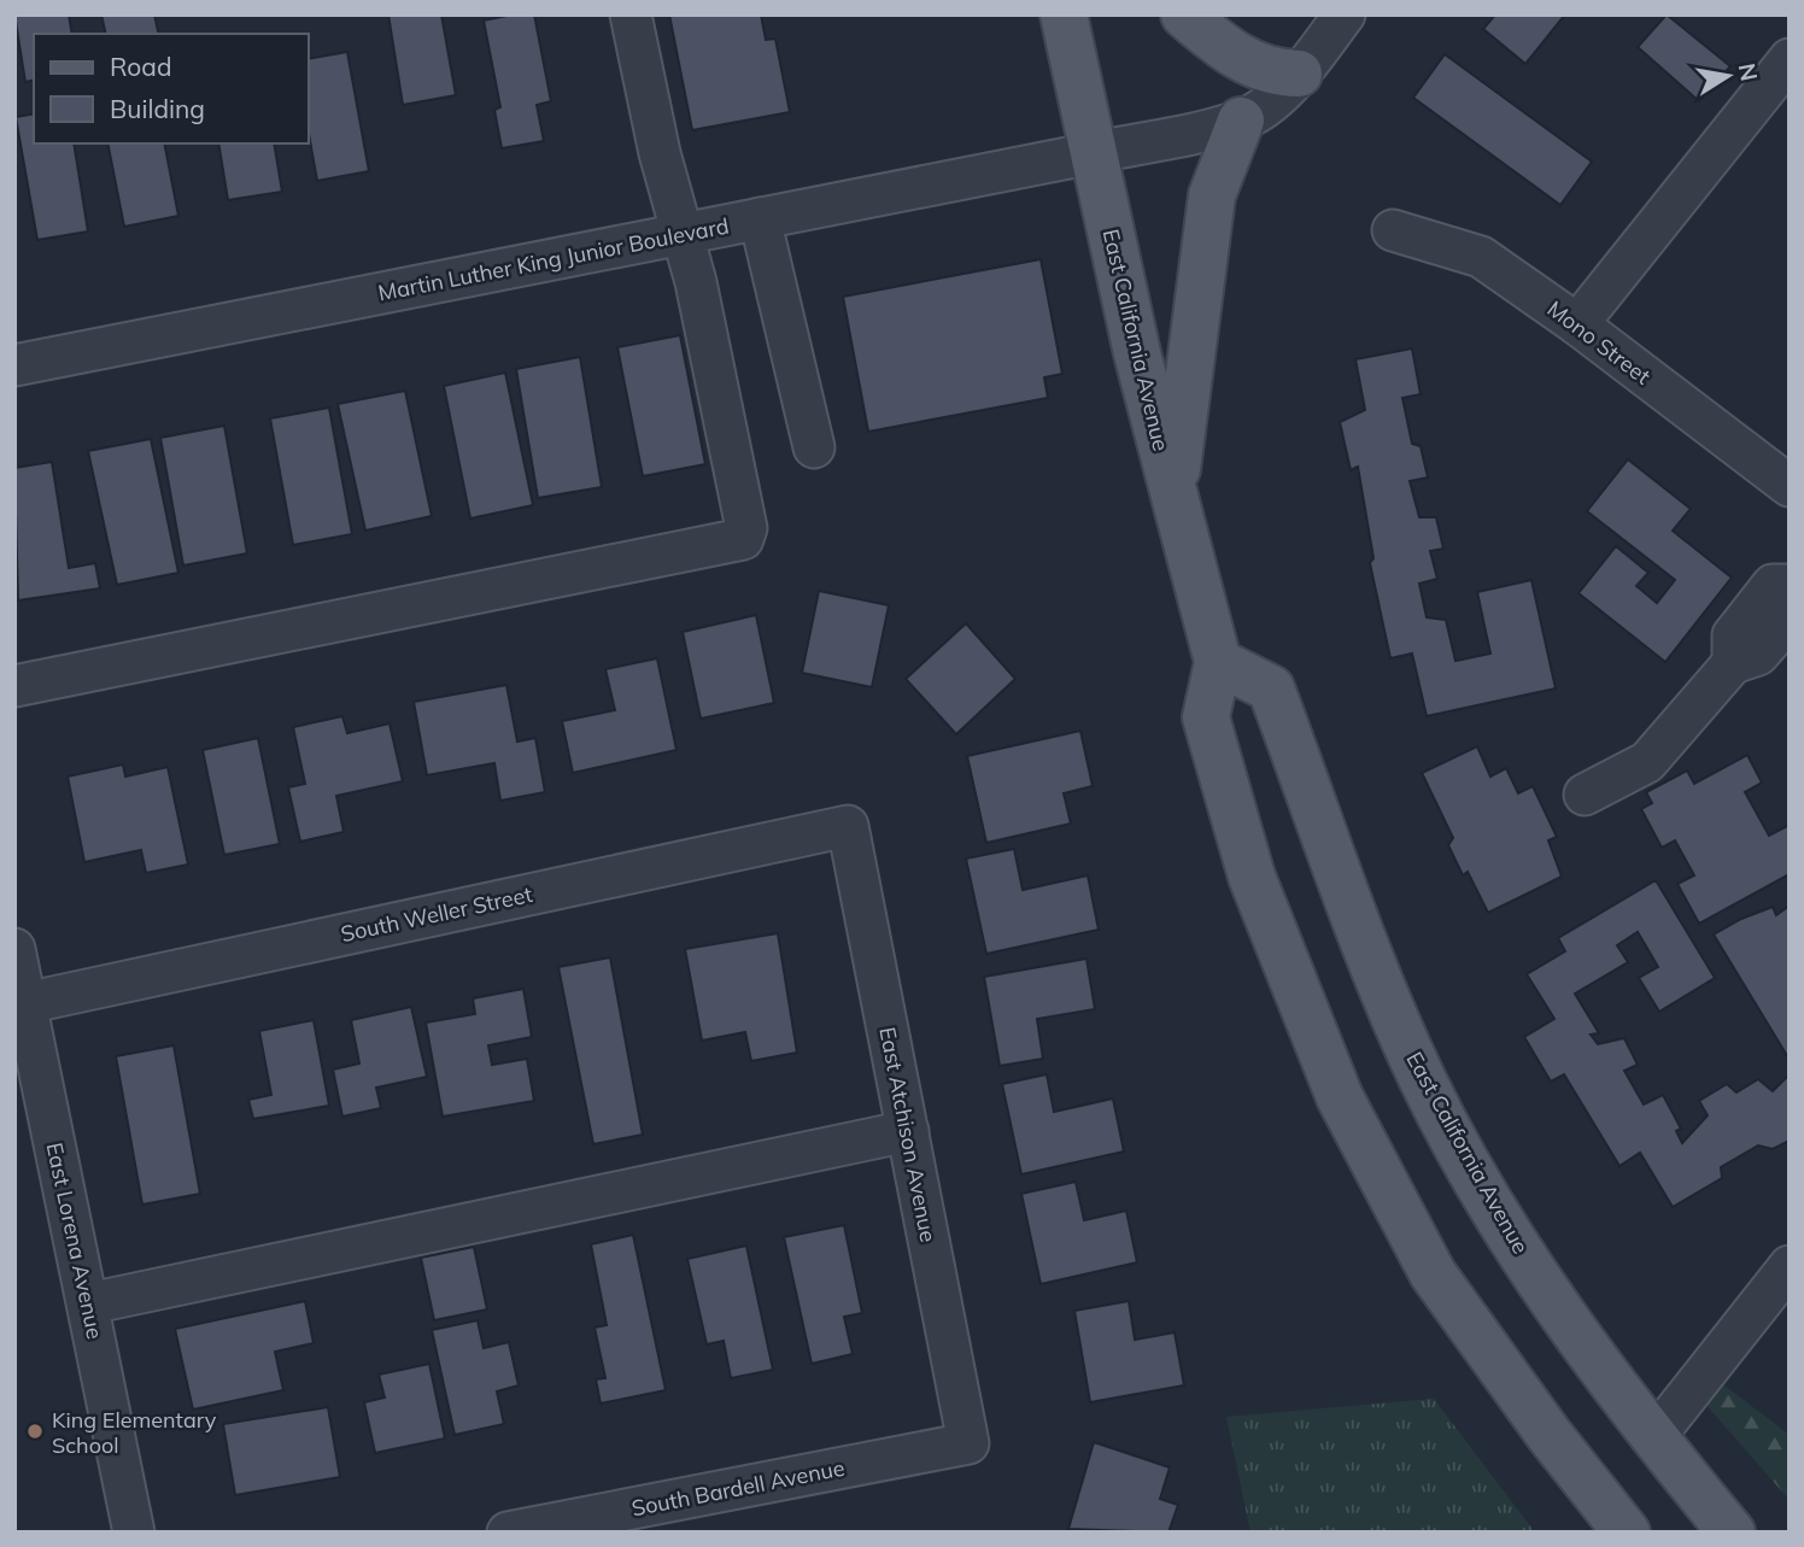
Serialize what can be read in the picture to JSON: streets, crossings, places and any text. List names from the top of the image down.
{
  "streets": {
    "main road": ["East California Avenue"],
    "street": [
      "Martin Luther King Junior Boulevard",
      "Mono Street",
      "South Weller Street",
      "East Atchison Avenue",
      "East Lorena Avenue",
      "South Bardell Avenue"
    ]
  },
  "crossings": [
    ["Martin Luther King Junior Boulevard", "East California Avenue"],
    ["South Weller Street", "East Atchison Avenue"],
    ["South Weller Street", "East Lorena Avenue"],
    ["East Atchison Avenue", "South Bardell Avenue"]
  ],
  "places": ["King Elementary School"],
  "legend": ["Road", "Building"],
  "north": "right"
}
